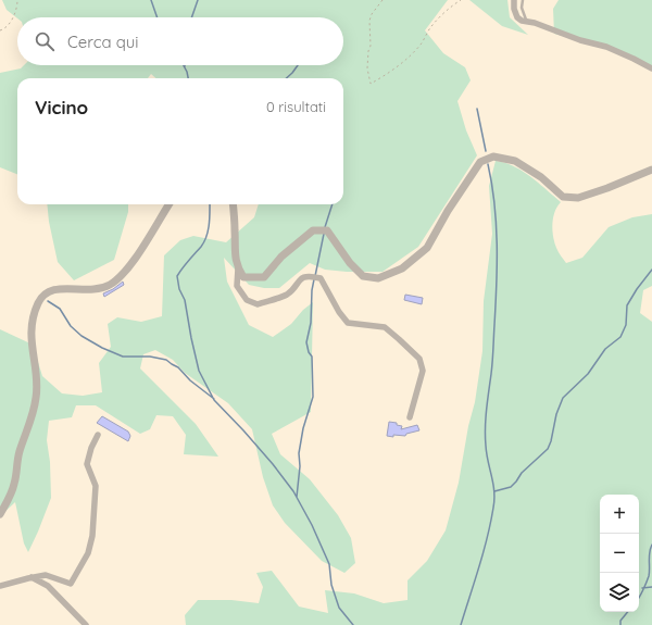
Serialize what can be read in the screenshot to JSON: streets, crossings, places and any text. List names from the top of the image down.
{
  "page": {
    "search": "Cerca qui",
    "heading": ["Vicino", "0 risultati"],
    "map_buttons": ["+", "−"]
  }
}
